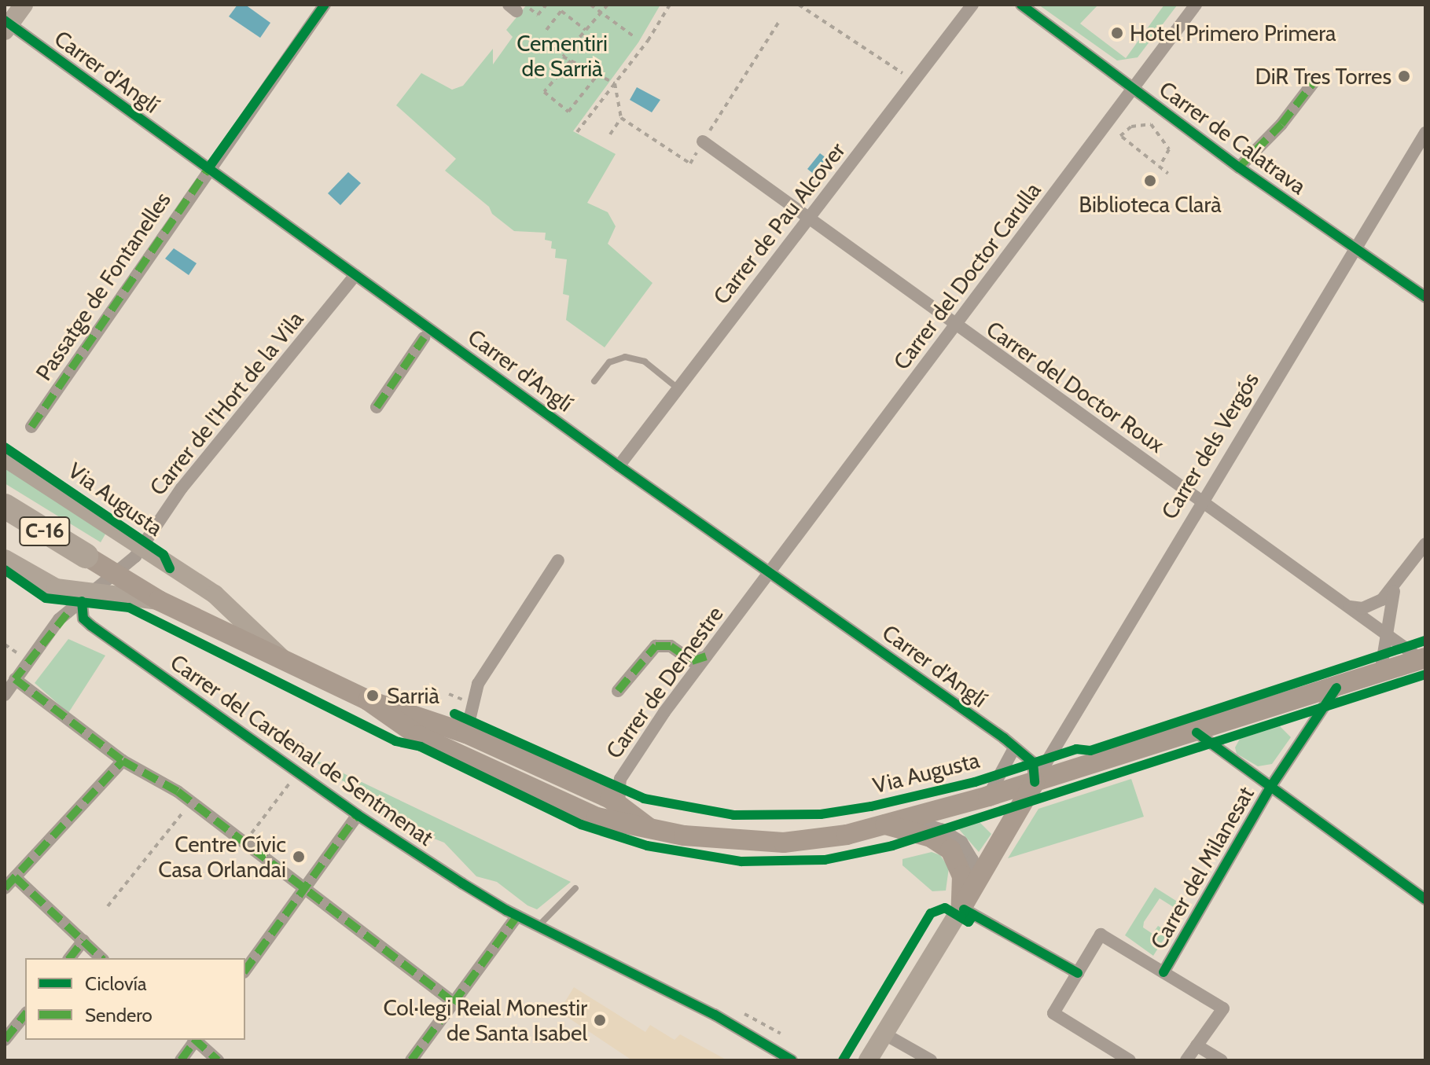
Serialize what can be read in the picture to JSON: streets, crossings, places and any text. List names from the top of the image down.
{
  "streets": {
    "highway": ["C-16"],
    "main road": ["Via Augusta"],
    "street": [
      "Carrer d'Anglí",
      "Carrer de Calatrava",
      "Carrer de Pau Alcover",
      "Carrer del Doctor Carulla",
      "Passatge de Fontanelles",
      "Carrer del Doctor Roux",
      "Carrer de l'Hort de la Vila",
      "Carrer dels Vergós",
      "Carrer de Demestre",
      "Carrer del Cardenal de Sentmenat",
      "Carrer del Milanesat"
    ]
  },
  "crossings": [
    ["Carrer d'Anglí", "Carrer de Pau Alcover"],
    ["Carrer d'Anglí", "Carrer del Doctor Carulla"],
    ["Carrer d'Anglí", "Passatge de Fontanelles"],
    ["Carrer d'Anglí", "Carrer de l'Hort de la Vila"],
    ["Carrer d'Anglí", "Carrer dels Vergós"],
    ["Carrer d'Anglí", "Via Augusta"],
    ["Carrer d'Anglí", "Carrer de Demestre"],
    ["Carrer de Calatrava", "Carrer del Doctor Carulla"],
    ["Carrer de Calatrava", "Carrer dels Vergós"],
    ["Carrer de Pau Alcover", "Carrer del Doctor Roux"],
    ["Carrer del Doctor Carulla", "Carrer del Doctor Roux"],
    ["Carrer del Doctor Carulla", "Carrer de Demestre"],
    ["Carrer del Doctor Roux", "Carrer dels Vergós"],
    ["Carrer del Doctor Roux", "Via Augusta"],
    ["Carrer de l'Hort de la Vila", "Via Augusta"],
    ["Carrer de l'Hort de la Vila", "Carrer del Cardenal de Sentmenat"],
    ["Carrer dels Vergós", "Via Augusta"],
    ["Via Augusta", "C-16"],
    ["Via Augusta", "Carrer de Demestre"],
    ["Via Augusta", "Carrer del Cardenal de Sentmenat"],
    ["Via Augusta", "Carrer del Milanesat"]
  ],
  "parks": ["Cementiri de Sarrià"],
  "places": [
    "Hotel Primero Primera",
    "DiR Tres Torres",
    "Biblioteca Clarà",
    "Sarrià",
    "Centre Cívic Casa Orlandai",
    "Col·legi Reial Monestir de Santa Isabel"
  ],
  "legend": ["Ciclovía", "Sendero"]
}
